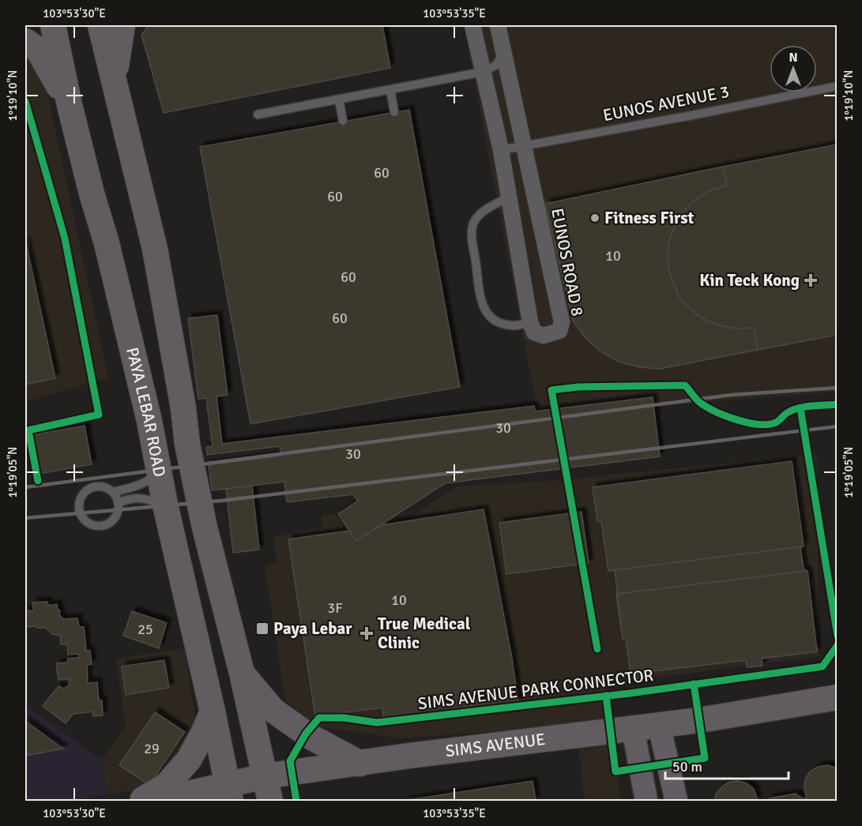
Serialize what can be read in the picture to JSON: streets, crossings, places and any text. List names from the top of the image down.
{
  "streets": {
    "main road": ["PAYA LEBAR ROAD", "SIMS AVENUE"],
    "street": ["EUNOS ROAD 8"],
    "lane": ["EUNOS AVENUE 3"],
    "cycle path": ["SIMS AVENUE PARK CONNECTOR"]
  },
  "crossings": [
    ["EUNOS AVENUE 3", "EUNOS ROAD 8"],
    ["PAYA LEBAR ROAD", "SIMS AVENUE"]
  ],
  "places": {
    "other": ["Fitness First"],
    "health": ["Kin Teck Kong", "True Medical Clinic"],
    "transit": ["Paya Lebar"]
  },
  "house_numbers": [
    "60",
    "60",
    "10",
    "60",
    "60",
    "30",
    "30",
    "10",
    "3F",
    "25",
    "29"
  ],
  "scale_bar": "50 m",
  "north": "top",
  "coordinates": [
    "103°53'30\"E",
    "103°53'35\"E",
    "1°19'10\"N",
    "1°19'05\"N"
  ]
}
